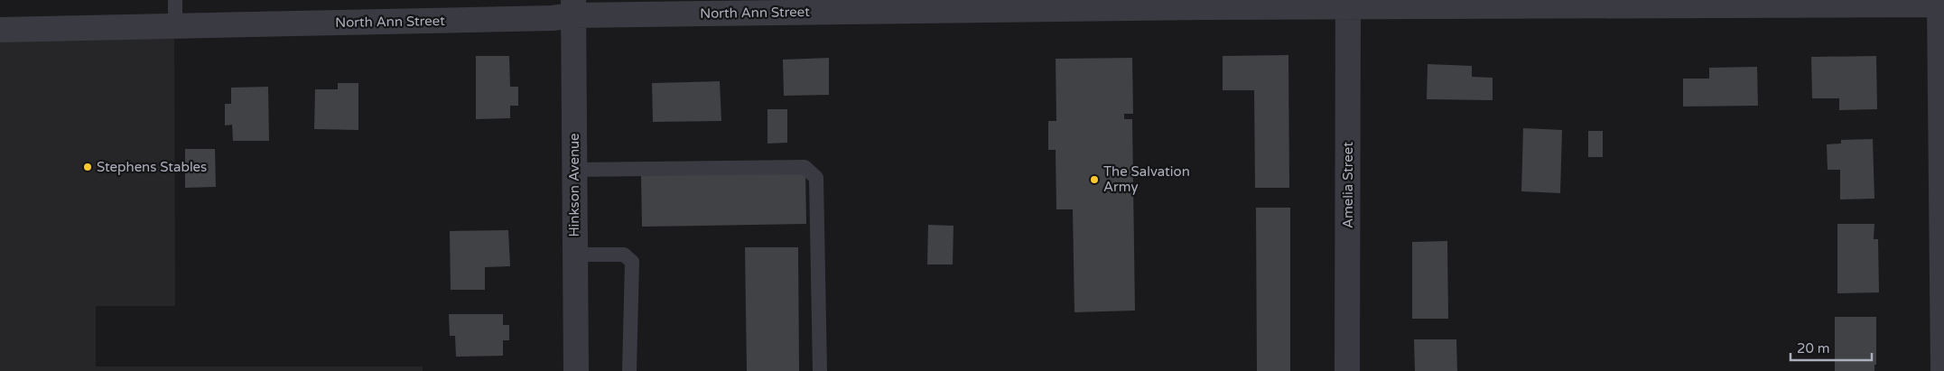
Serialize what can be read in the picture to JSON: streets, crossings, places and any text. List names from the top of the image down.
{
  "streets": {
    "street": ["North Ann Street", "Hinkson Avenue", "Amelia Street"]
  },
  "crossings": [
    ["North Ann Street", "Hinkson Avenue"],
    ["North Ann Street", "Amelia Street"]
  ],
  "places": ["Stephens Stables", "The Salvation Army"],
  "scale_bar": "20 m"
}
